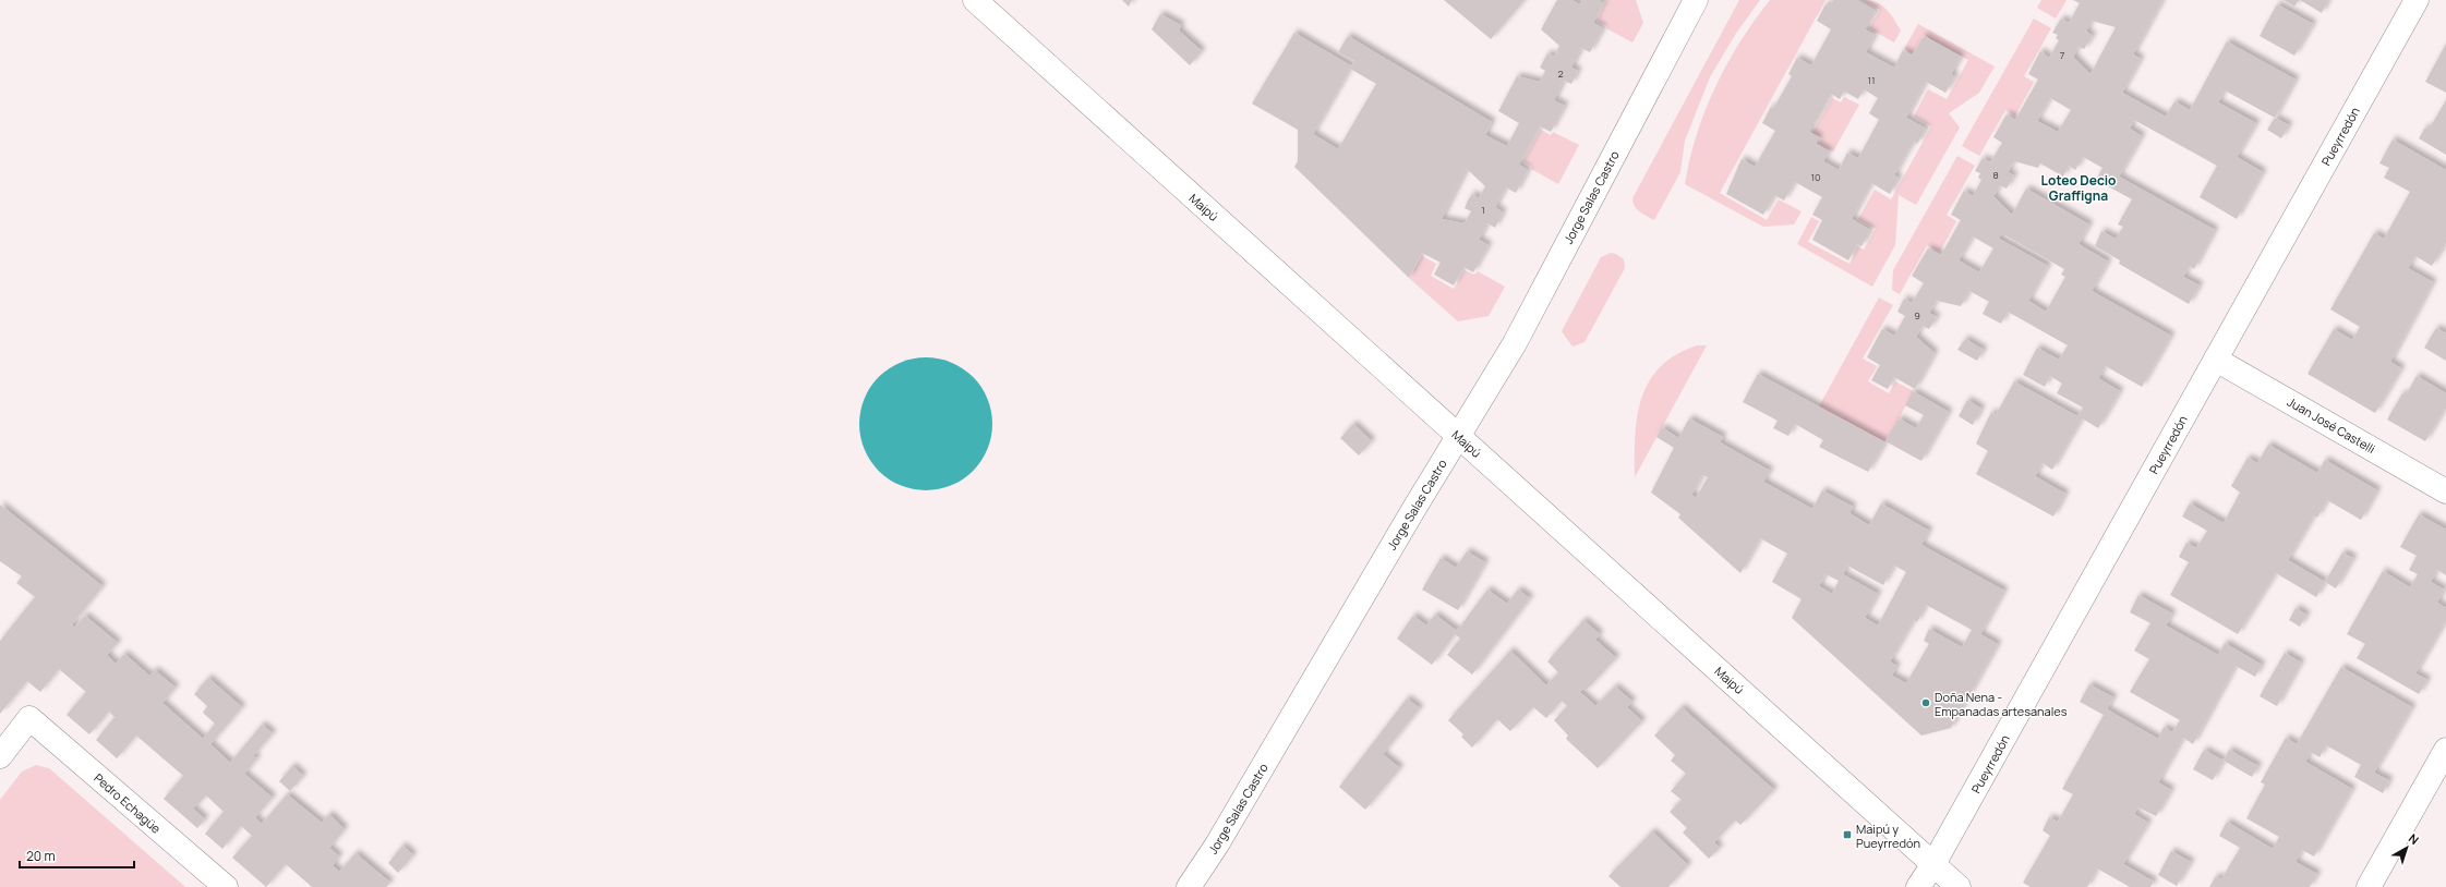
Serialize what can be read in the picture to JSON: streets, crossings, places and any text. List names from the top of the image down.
{
  "streets": {
    "street": [
      "Pueyrredón",
      "Jorge Salas Castro",
      "Maipú",
      "Juan José Castelli",
      "Pedro Echagüe"
    ]
  },
  "crossings": [
    ["Pueyrredón", "Maipú"],
    ["Pueyrredón", "Juan José Castelli"],
    ["Jorge Salas Castro", "Maipú"]
  ],
  "districts": ["Loteo Decio Graffigna"],
  "places": {
    "other": ["Doña Nena - Empanadas artesanales"],
    "transit": ["Maipú y Pueyrredón"]
  },
  "house_numbers": [
    "7",
    "2",
    "11",
    "8",
    "10",
    "1",
    "9"
  ],
  "scale_bar": "20 m",
  "north": "top right"
}
